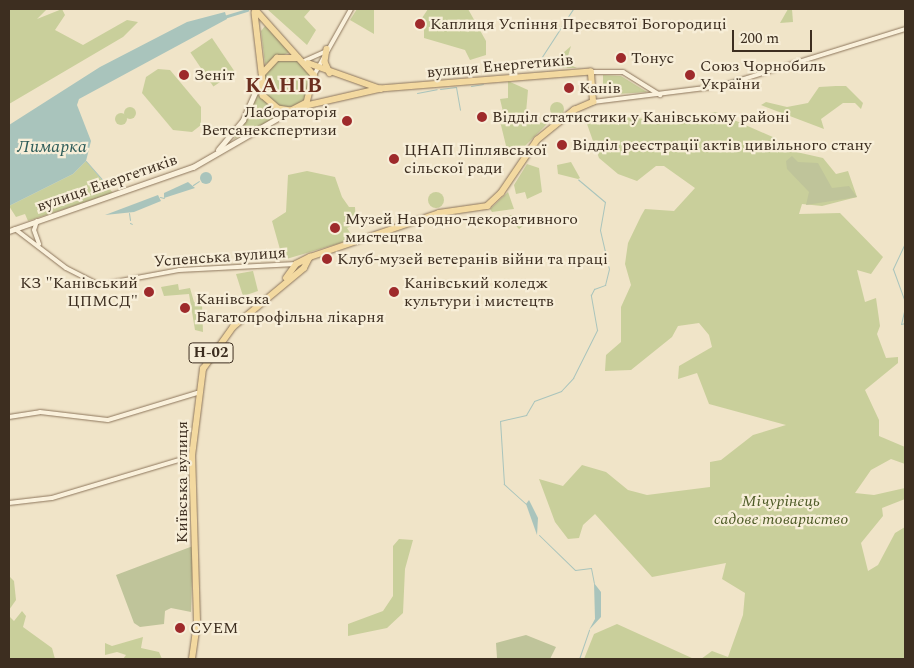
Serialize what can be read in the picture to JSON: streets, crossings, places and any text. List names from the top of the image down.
{
  "streets": {
    "main road": ["вулиця Енергетиків", "Н-02", "Київська вулиця"],
    "street": ["Успенська вулиця"]
  },
  "crossings": [
    ["вулиця Енергетиків", "Успенська вулиця"],
    ["Успенська вулиця", "Н-02"],
    ["Успенська вулиця", "Київська вулиця"],
    ["Н-02", "Київська вулиця"]
  ],
  "districts": ["КАНІВ"],
  "water": ["Лимарка"],
  "parks": ["Мічурінець садове товариство"],
  "places": [
    "Каплиця Успіння Пресвятої Богородиці",
    "Тонус",
    "Зеніт",
    "Союз Чорнобиль України",
    "Канів",
    "Відділ статистики у Канівському районі",
    "Лабораторія Ветсанекспертизи",
    "Відділ реєстрації актів цивільного стану",
    "ЦНАП Ліплявської сільскої ради",
    "Музей Народно-декоративного мистецтва",
    "Клуб-музей ветеранів війни та праці",
    "КЗ \"Канівський ЦПМСД\"",
    "Канівський коледж культури і мистецтв",
    "Канівська Багатопрофільна лікарня",
    "СУЕМ"
  ],
  "scale_bar": "200 m"
}
